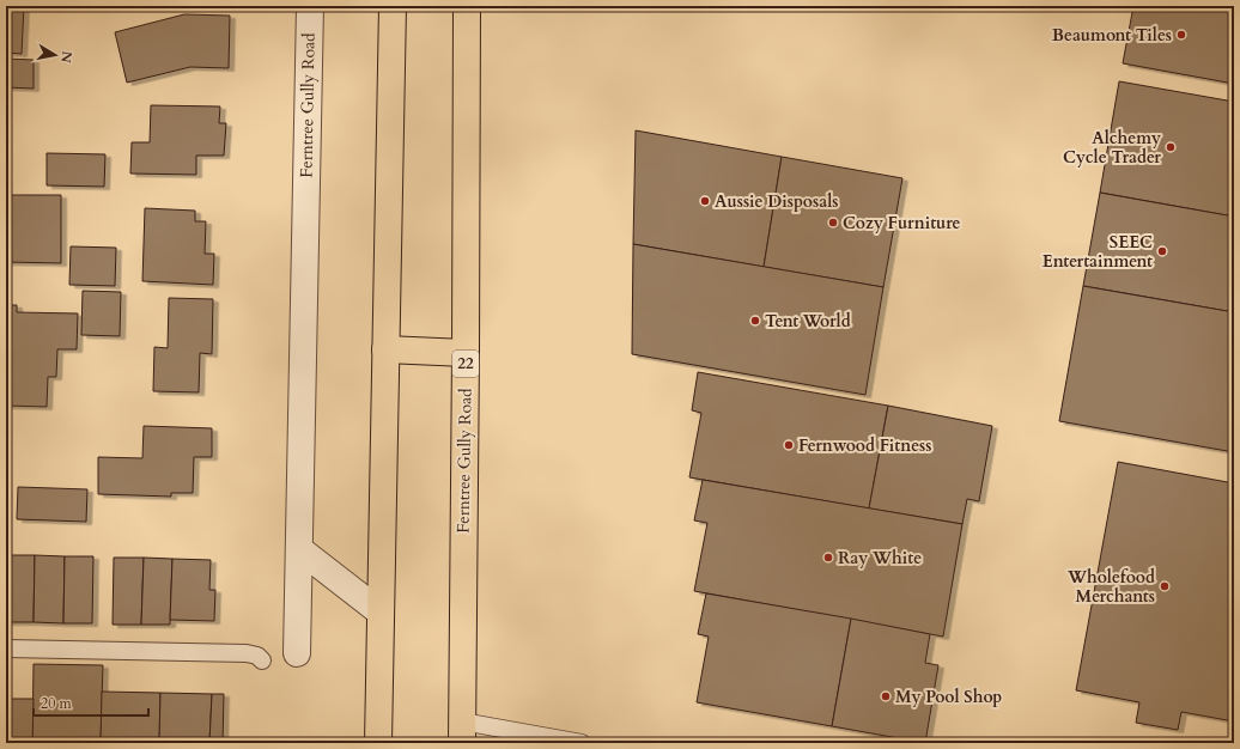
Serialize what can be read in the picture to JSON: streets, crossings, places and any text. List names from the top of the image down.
{
  "streets": {
    "main road": ["Ferntree Gully Road", "22"]
  },
  "places": [
    "Beaumont Tiles",
    "Alchemy Cycle Trader",
    "Aussie Disposals",
    "Cozy Furniture",
    "SEEC Entertainment",
    "Tent World",
    "Fernwood Fitness",
    "Ray White",
    "Wholefood Merchants",
    "My Pool Shop"
  ],
  "scale_bar": "20 m",
  "north": "right"
}
